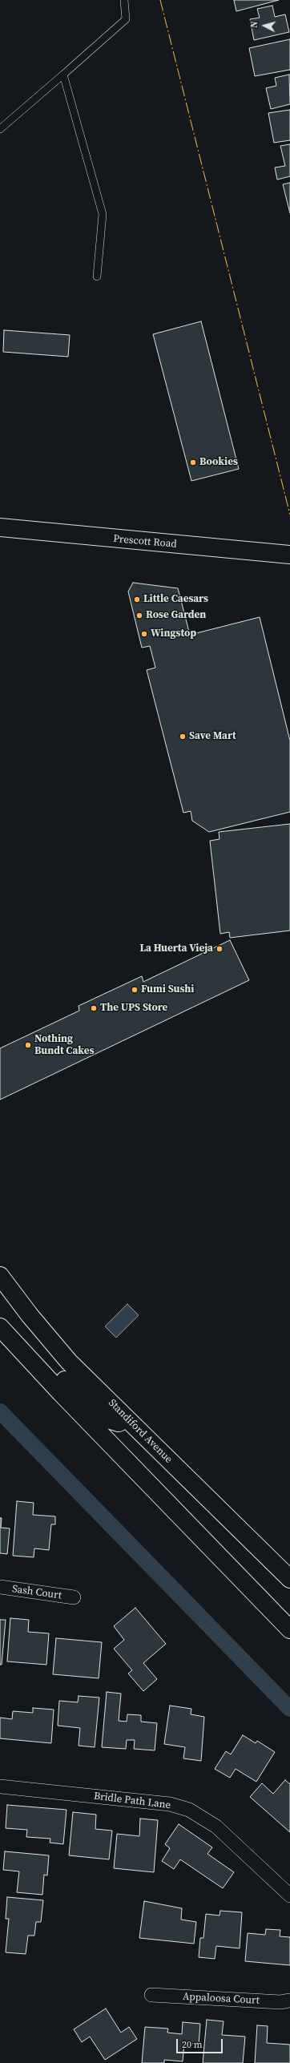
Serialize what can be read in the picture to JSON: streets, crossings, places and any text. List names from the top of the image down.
{
  "streets": {
    "main road": ["Prescott Road", "Standiford Avenue"],
    "street": ["Sash Court", "Bridle Path Lane", "Appaloosa Court"]
  },
  "places": [
    "Bookies",
    "Little Caesars",
    "Rose Garden",
    "Wingstop",
    "Save Mart",
    "La Huerta Vieja",
    "Fumi Sushi",
    "The UPS Store",
    "Nothing Bundt Cakes"
  ],
  "scale_bar": "20 m",
  "north": "left"
}
